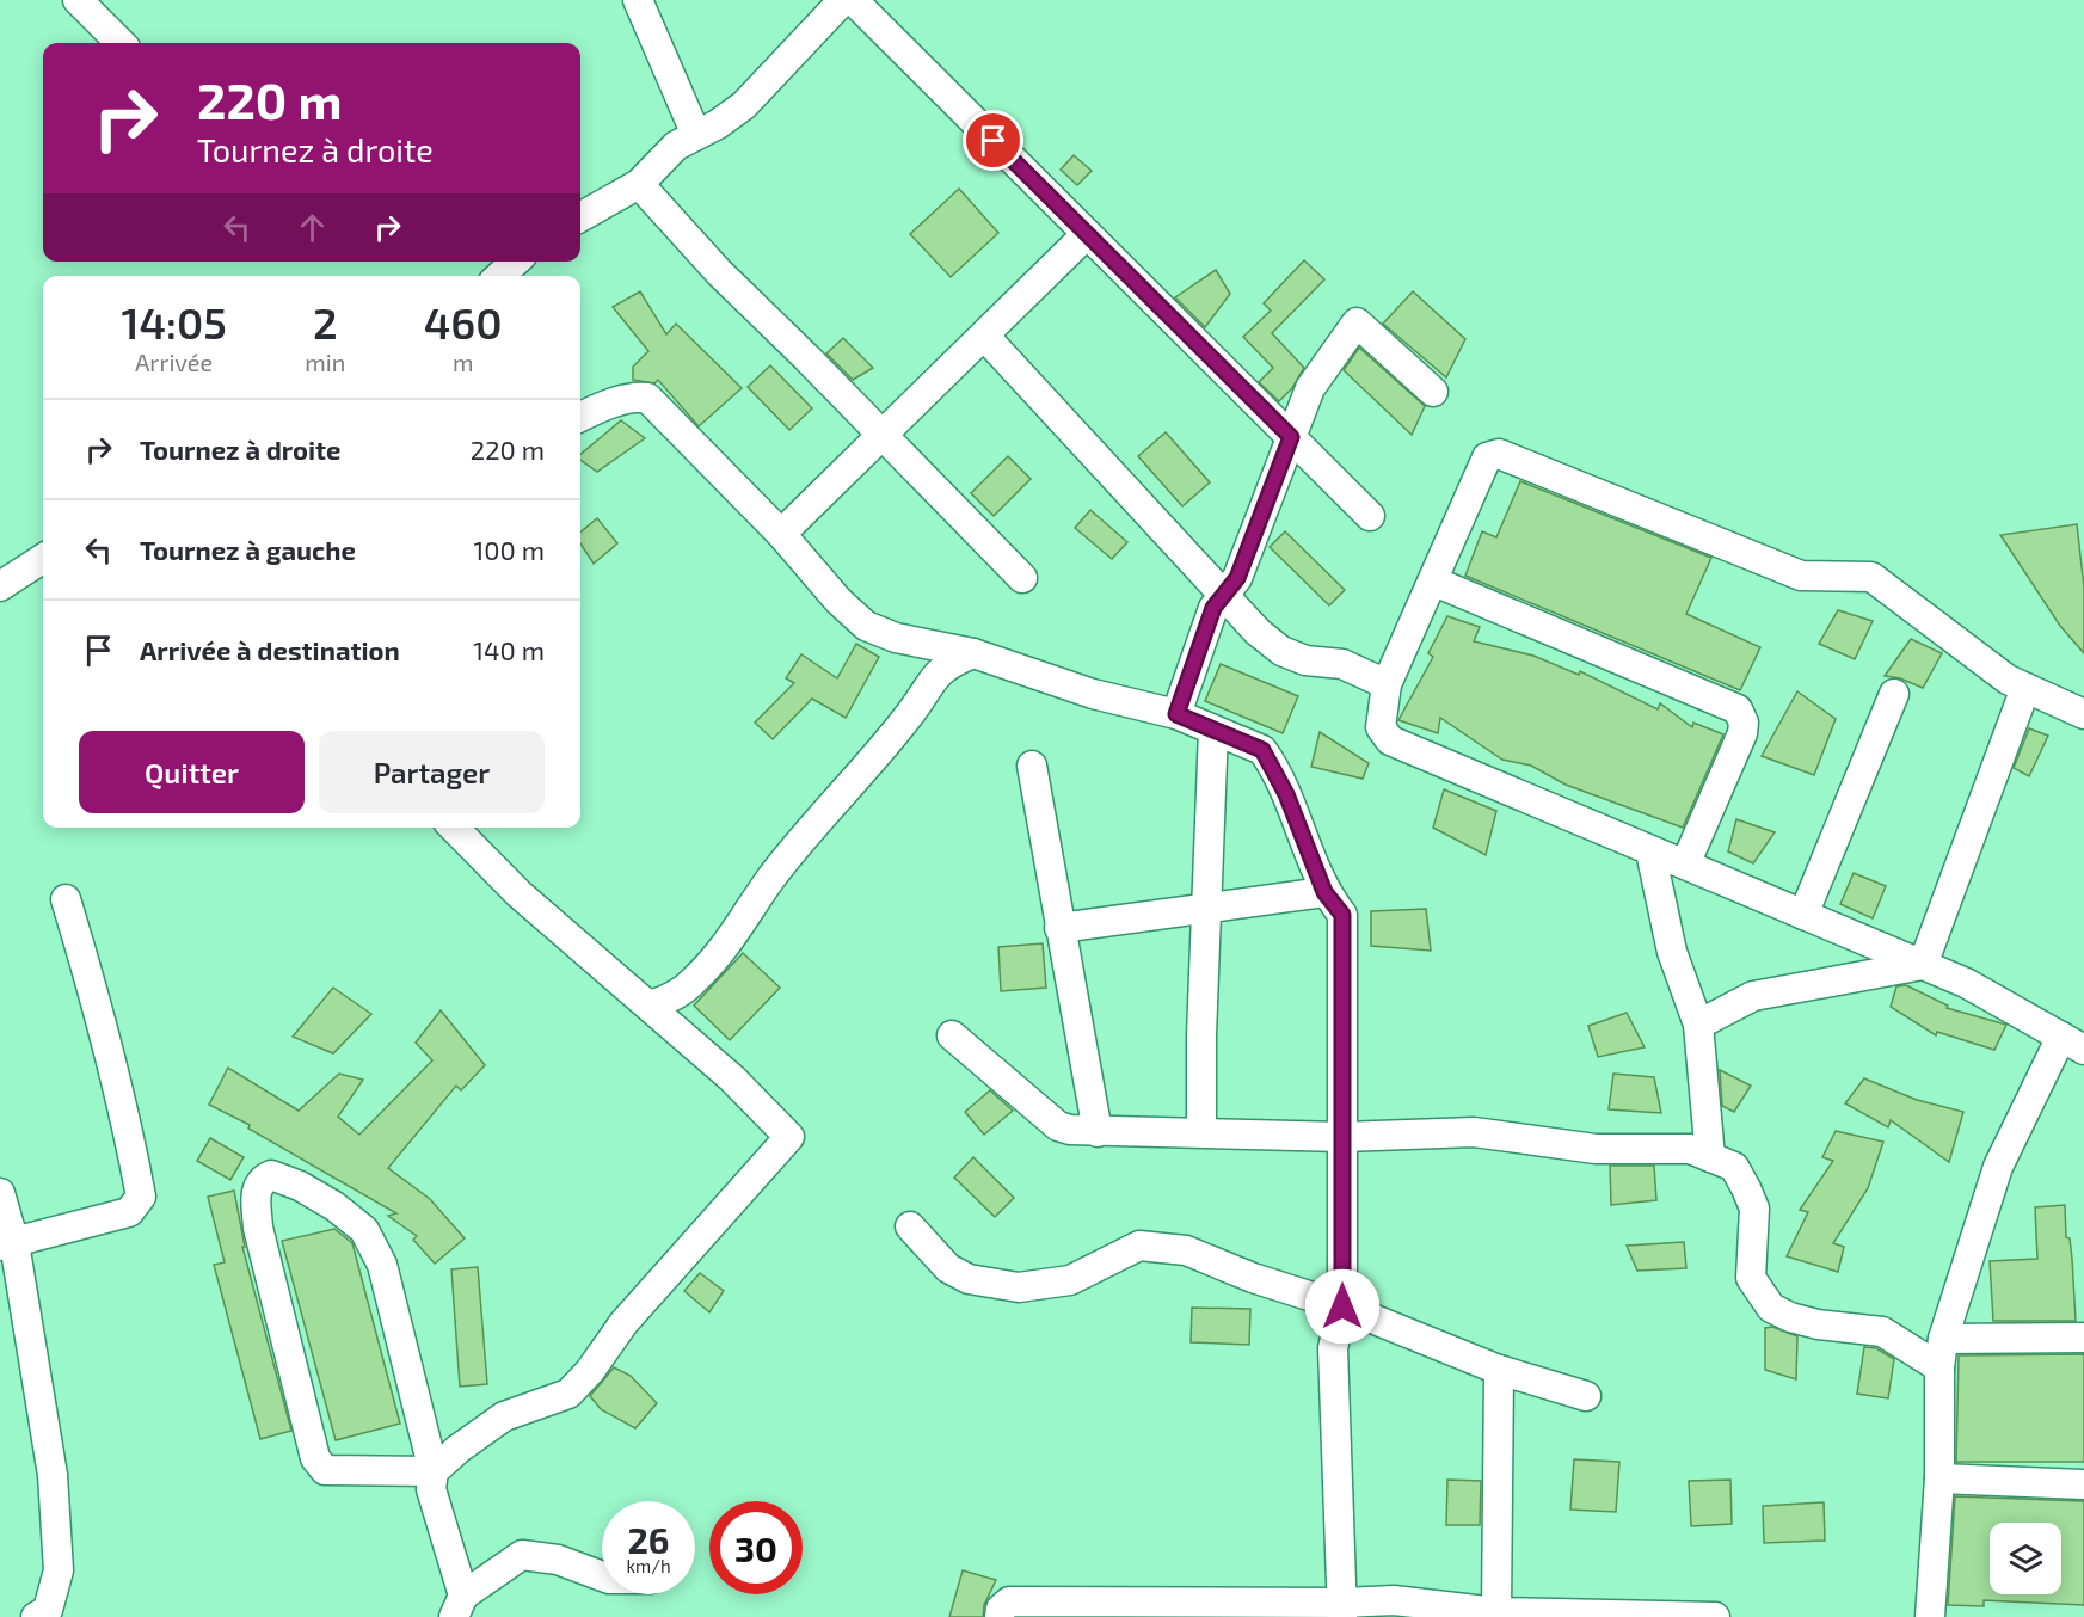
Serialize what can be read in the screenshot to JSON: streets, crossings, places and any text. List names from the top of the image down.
{
  "page": {
    "turn": ["220 m", "Tournez à droite"],
    "eta": [
      "14:05",
      "Arrivée",
      "2",
      "min",
      "460",
      "m"
    ],
    "list": [
      {
        "name": "Tournez à droite",
        "value": "220 m"
      },
      {
        "name": "Tournez à gauche",
        "value": "100 m"
      },
      {
        "name": "Arrivée à destination",
        "value": "140 m"
      }
    ],
    "buttons": ["Quitter", "Partager"],
    "speed": "26 km/h",
    "limit": "30"
  }
}
